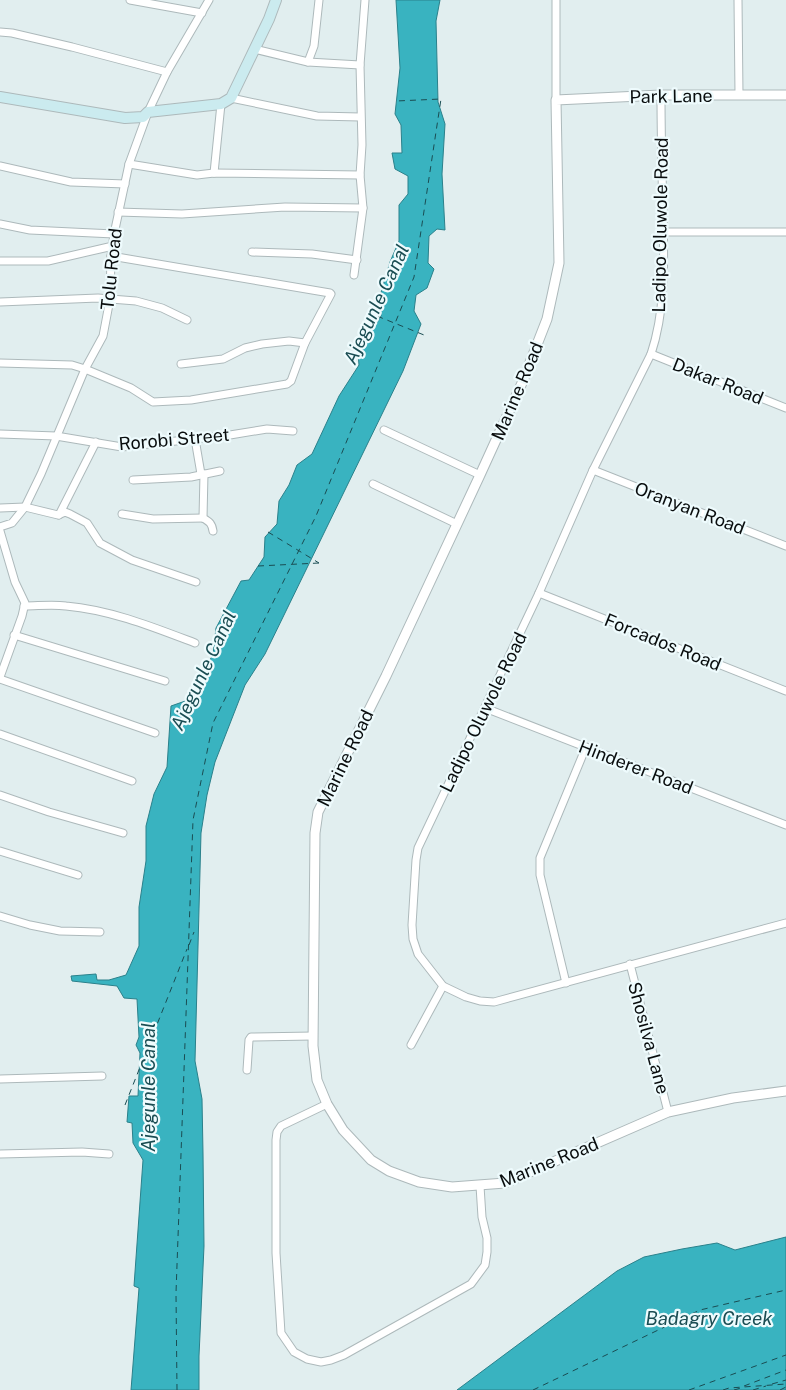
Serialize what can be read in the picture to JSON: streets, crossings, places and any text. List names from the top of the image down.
{
  "streets": {
    "street": [
      "Park Lane",
      "Ladipo Oluwole Road",
      "Tolu Road",
      "Dakar Road",
      "Marine Road",
      "Rorobi Street",
      "Oranyan Road",
      "Forcados Road",
      "Hinderer Road",
      "Shosilva Lane"
    ]
  },
  "crossings": [
    ["Park Lane", "Ladipo Oluwole Road"],
    ["Park Lane", "Marine Road"],
    ["Ladipo Oluwole Road", "Dakar Road"],
    ["Ladipo Oluwole Road", "Oranyan Road"],
    ["Ladipo Oluwole Road", "Forcados Road"],
    ["Ladipo Oluwole Road", "Hinderer Road"],
    ["Ladipo Oluwole Road", "Shosilva Lane"],
    ["Tolu Road", "Rorobi Street"],
    ["Marine Road", "Shosilva Lane"]
  ],
  "water": ["Ajegunle Canal", "Badagry Creek"]
}
